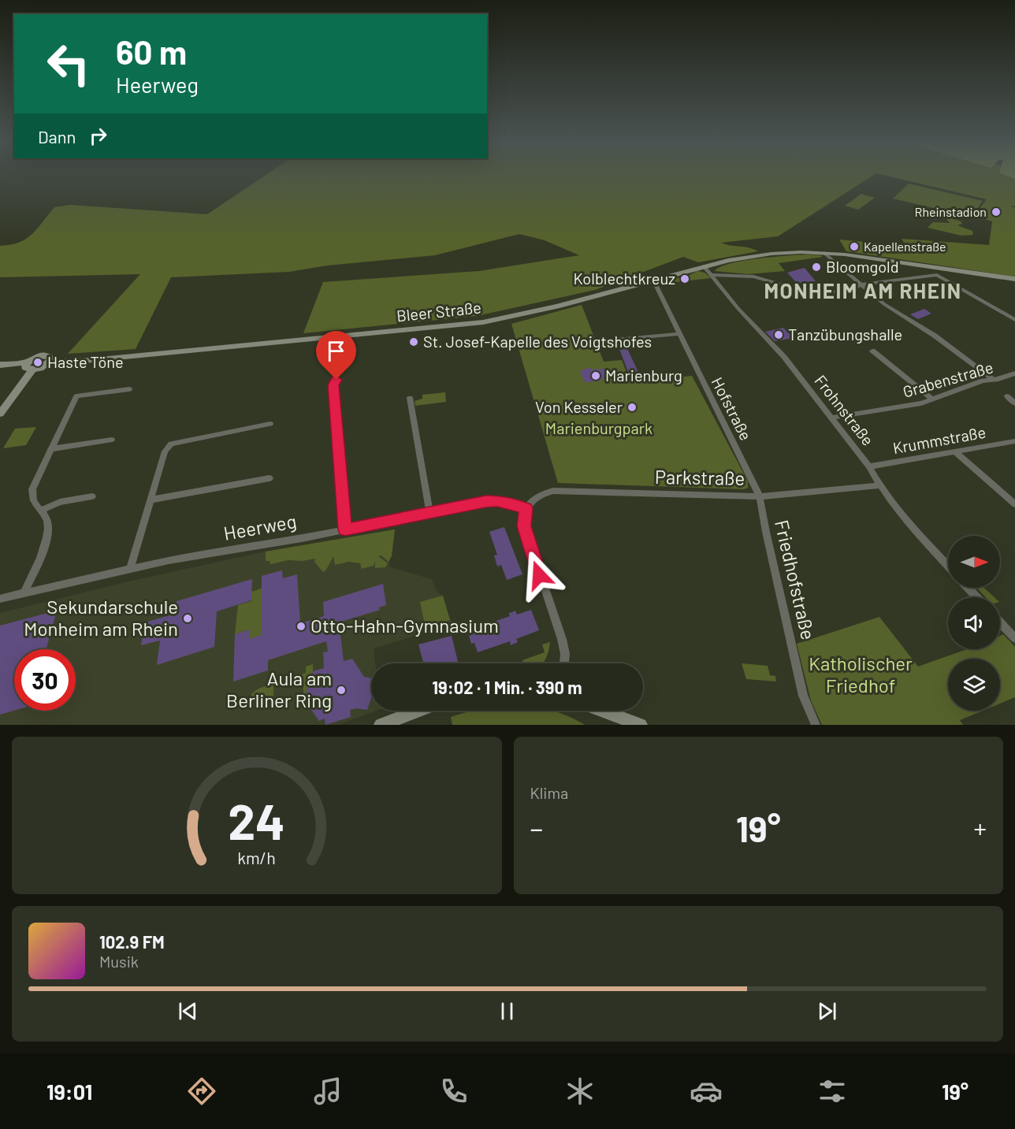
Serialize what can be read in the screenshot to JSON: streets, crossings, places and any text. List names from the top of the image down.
{
  "streets": {
    "street": [
      "Bleer Straße",
      "Grabenstraße",
      "Hofstraße",
      "Frohnstraße",
      "Krummstraße",
      "Parkstraße",
      "Heerweg",
      "Friedhofstraße"
    ]
  },
  "crossings": [
    ["Bleer Straße", "Hofstraße"],
    ["Bleer Straße", "Frohnstraße"],
    ["Grabenstraße", "Frohnstraße"],
    ["Hofstraße", "Parkstraße"],
    ["Hofstraße", "Friedhofstraße"],
    ["Frohnstraße", "Krummstraße"],
    ["Frohnstraße", "Parkstraße"],
    ["Parkstraße", "Heerweg"],
    ["Parkstraße", "Friedhofstraße"]
  ],
  "districts": ["MONHEIM AM RHEIN"],
  "parks": ["Marienburgpark", "Katholischer Friedhof"],
  "places": [
    "Rheinstadion",
    "Kapellenstraße",
    "Bloomgold",
    "Kolblechtkreuz",
    "Tanzübungshalle",
    "St. Josef-Kapelle des Voigtshofes",
    "Haste Töne",
    "Marienburg",
    "Von Kesseler",
    "Sekundarschule Monheim am Rhein",
    "Otto-Hahn-Gymnasium",
    "Aula am Berliner Ring"
  ],
  "north": "right",
  "page": {
    "turn": ["60 m", "Heerweg"],
    "then": "Dann",
    "limit": "30",
    "trip": "19:02 · 1 Min. · 390 m",
    "tile": "Klima",
    "heat": ["−", "19°", "+"],
    "song": ["102.9 FM", "Musik"],
    "tabs": ["19:01", "19°"],
    "gauge": ["24", "km/h"]
  }
}
